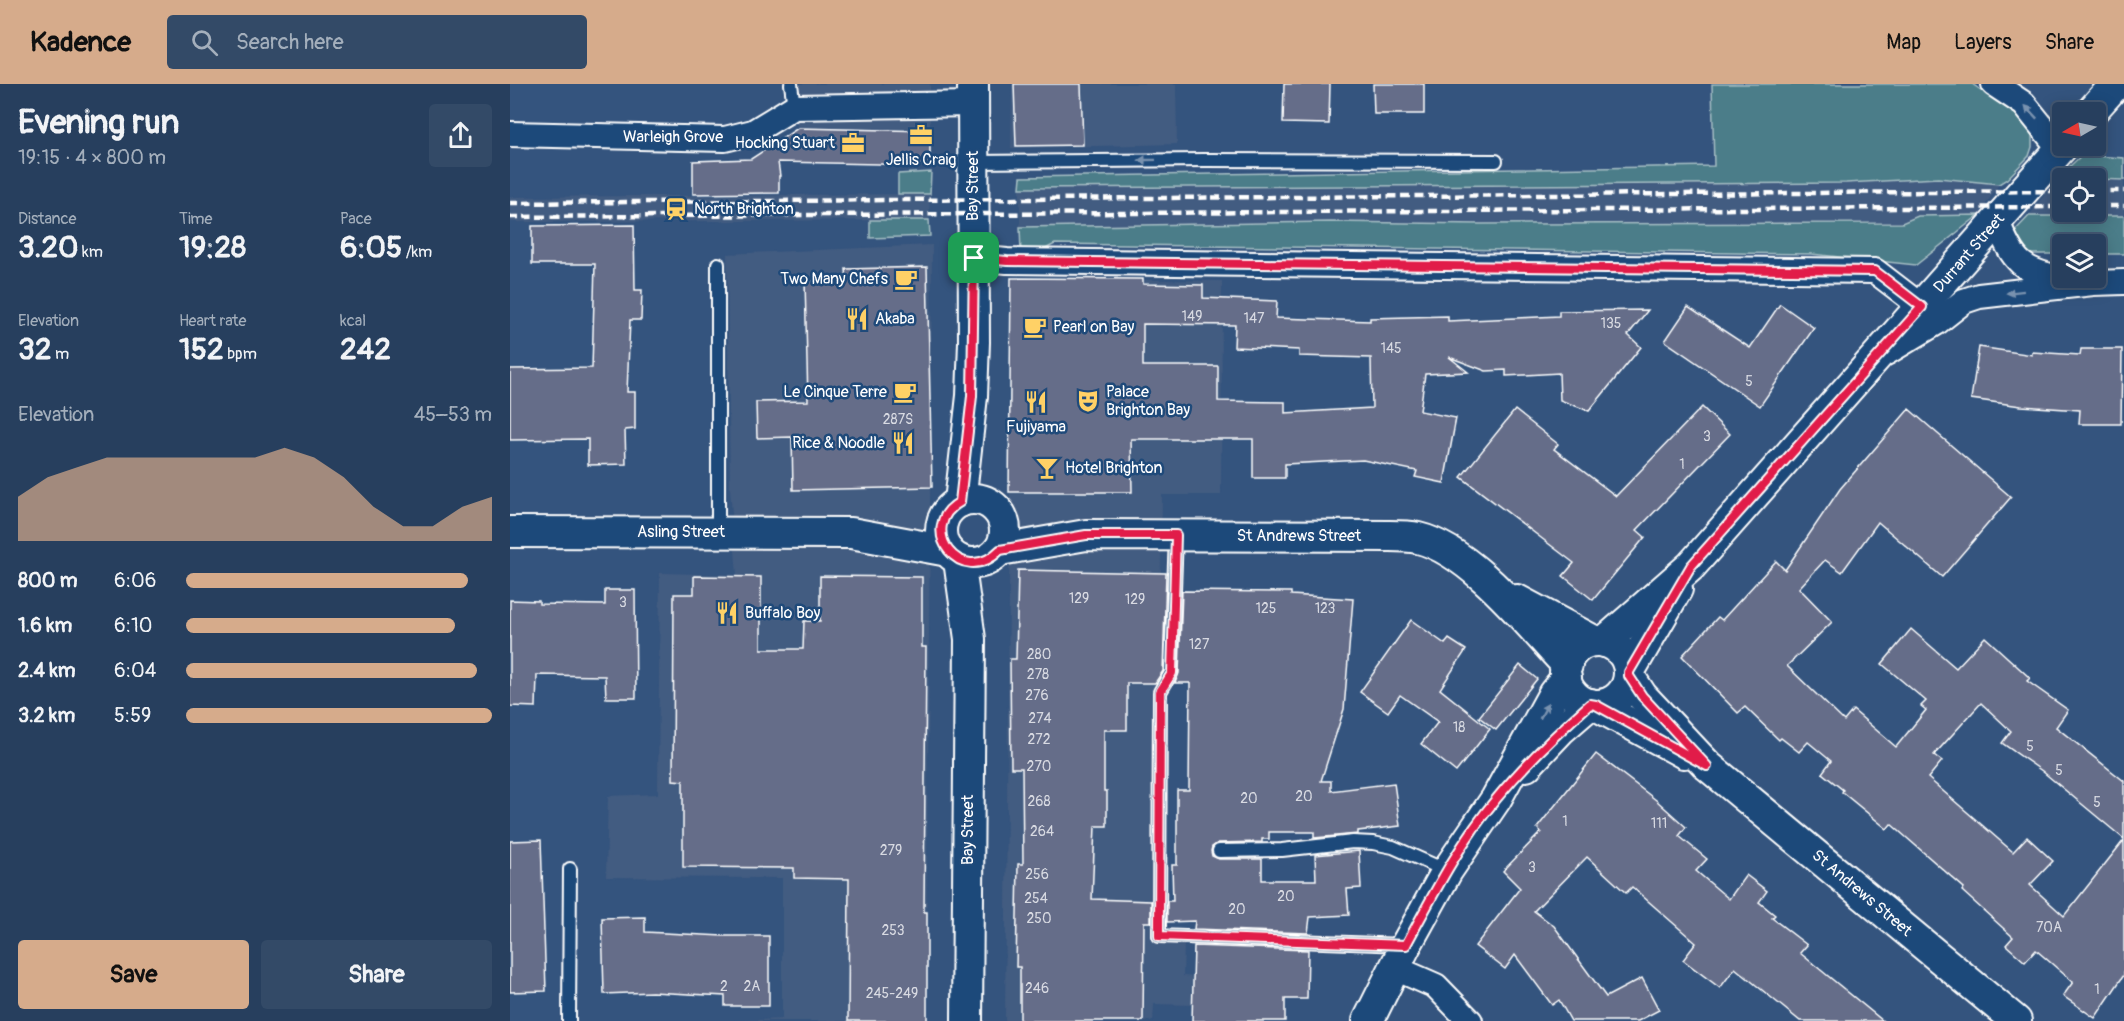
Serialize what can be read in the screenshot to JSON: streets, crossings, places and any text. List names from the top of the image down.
{
  "streets": {
    "street": [
      "Warleigh Grove",
      "Bay Street",
      "Durrant Street",
      "Asling Street",
      "St Andrews Street"
    ]
  },
  "crossings": [
    ["Warleigh Grove", "Bay Street"],
    ["Bay Street", "Asling Street"],
    ["Bay Street", "St Andrews Street"],
    ["Asling Street", "St Andrews Street"]
  ],
  "places": {
    "office": ["Jellis Craig", "Hocking Stuart"],
    "station": ["North Brighton"],
    "cafe": ["Two Many Chefs", "Pearl on Bay", "Le Cinque Terre"],
    "restaurant": [
      "Akaba",
      "Fujiyama",
      "Rice & Noodle",
      "Buffalo Boy"
    ],
    "theatre": ["Palace Brighton Bay"],
    "bar": ["Hotel Brighton"]
  },
  "house_numbers": [
    "149",
    "147",
    "135",
    "145",
    "5",
    "287S",
    "3",
    "1",
    "129",
    "129",
    "3",
    "125",
    "123",
    "127",
    "280",
    "278",
    "276",
    "274",
    "18",
    "272",
    "5",
    "270",
    "5",
    "20",
    "20",
    "268",
    "5",
    "1",
    "111",
    "264",
    "279",
    "3",
    "256",
    "20",
    "254",
    "20",
    "250",
    "70A",
    "253",
    "2",
    "2A",
    "246",
    "1",
    "245-249"
  ],
  "north": "left",
  "page": {
    "header": "Kadence",
    "search": "Search here",
    "nav": ["Map", "Layers", "Share"],
    "heading": ["Evening run", "19:15 · 4 × 800 m"],
    "stats": [
      ["Distance", "3.20 km"],
      ["Time", "19:28"],
      ["Pace", "6:05 /km"],
      ["Elevation", "32 m"],
      ["Heart rate", "152 bpm"],
      ["kcal", "242"]
    ],
    "chart": ["Elevation", "45–53 m"],
    "list": [
      {
        "name": "800 m",
        "note": "6:06"
      },
      {
        "name": "1.6 km",
        "note": "6:10"
      },
      {
        "name": "2.4 km",
        "note": "6:04"
      },
      {
        "name": "3.2 km",
        "note": "5:59"
      }
    ],
    "buttons": ["Save", "Share"]
  }
}
